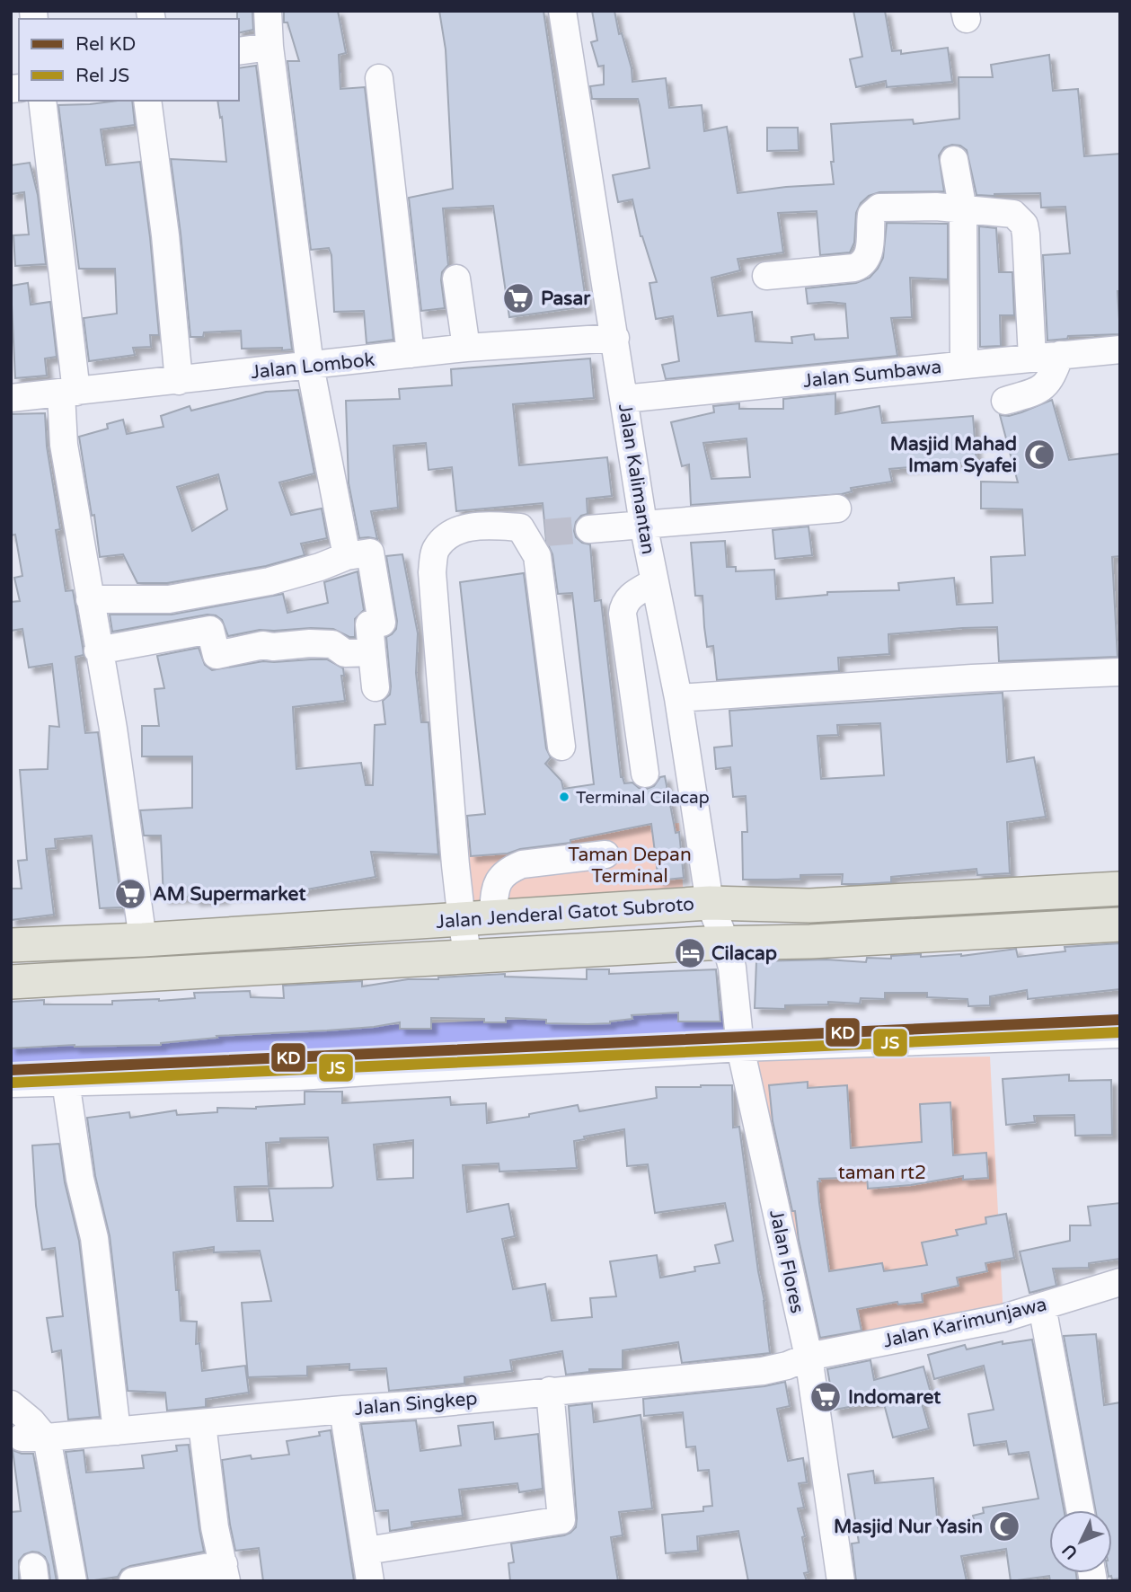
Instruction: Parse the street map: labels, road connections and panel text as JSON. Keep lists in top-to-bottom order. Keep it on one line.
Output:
{"streets":{"main road":["Jalan Jenderal Gatot Subroto"],"street":["Jalan Lombok","Jalan Sumbawa","Jalan Kalimantan","Jalan Flores","Jalan Karimunjawa","Jalan Singkep"]},"crossings":[["Jalan Lombok","Jalan Kalimantan"],["Jalan Sumbawa","Jalan Kalimantan"],["Jalan Kalimantan","Jalan Jenderal Gatot Subroto"],["Jalan Kalimantan","Jalan Flores"],["Jalan Jenderal Gatot Subroto","Jalan Flores"],["Jalan Flores","Jalan Karimunjawa"],["Jalan Flores","Jalan Singkep"],["Jalan Karimunjawa","Jalan Singkep"]],"parks":["Taman Depan Terminal","taman rt2"],"places":{"supermarket":["Pasar","AM Supermarket","Indomaret"],"mosque":["Masjid Mahad Imam Syafei","Masjid Nur Yasin"],"other":["Terminal Cilacap"],"hotel":["Cilacap"]},"lines":["rail line KD","rail line JS"],"legend":["Rel KD","Rel JS"],"north":"bottom left"}
